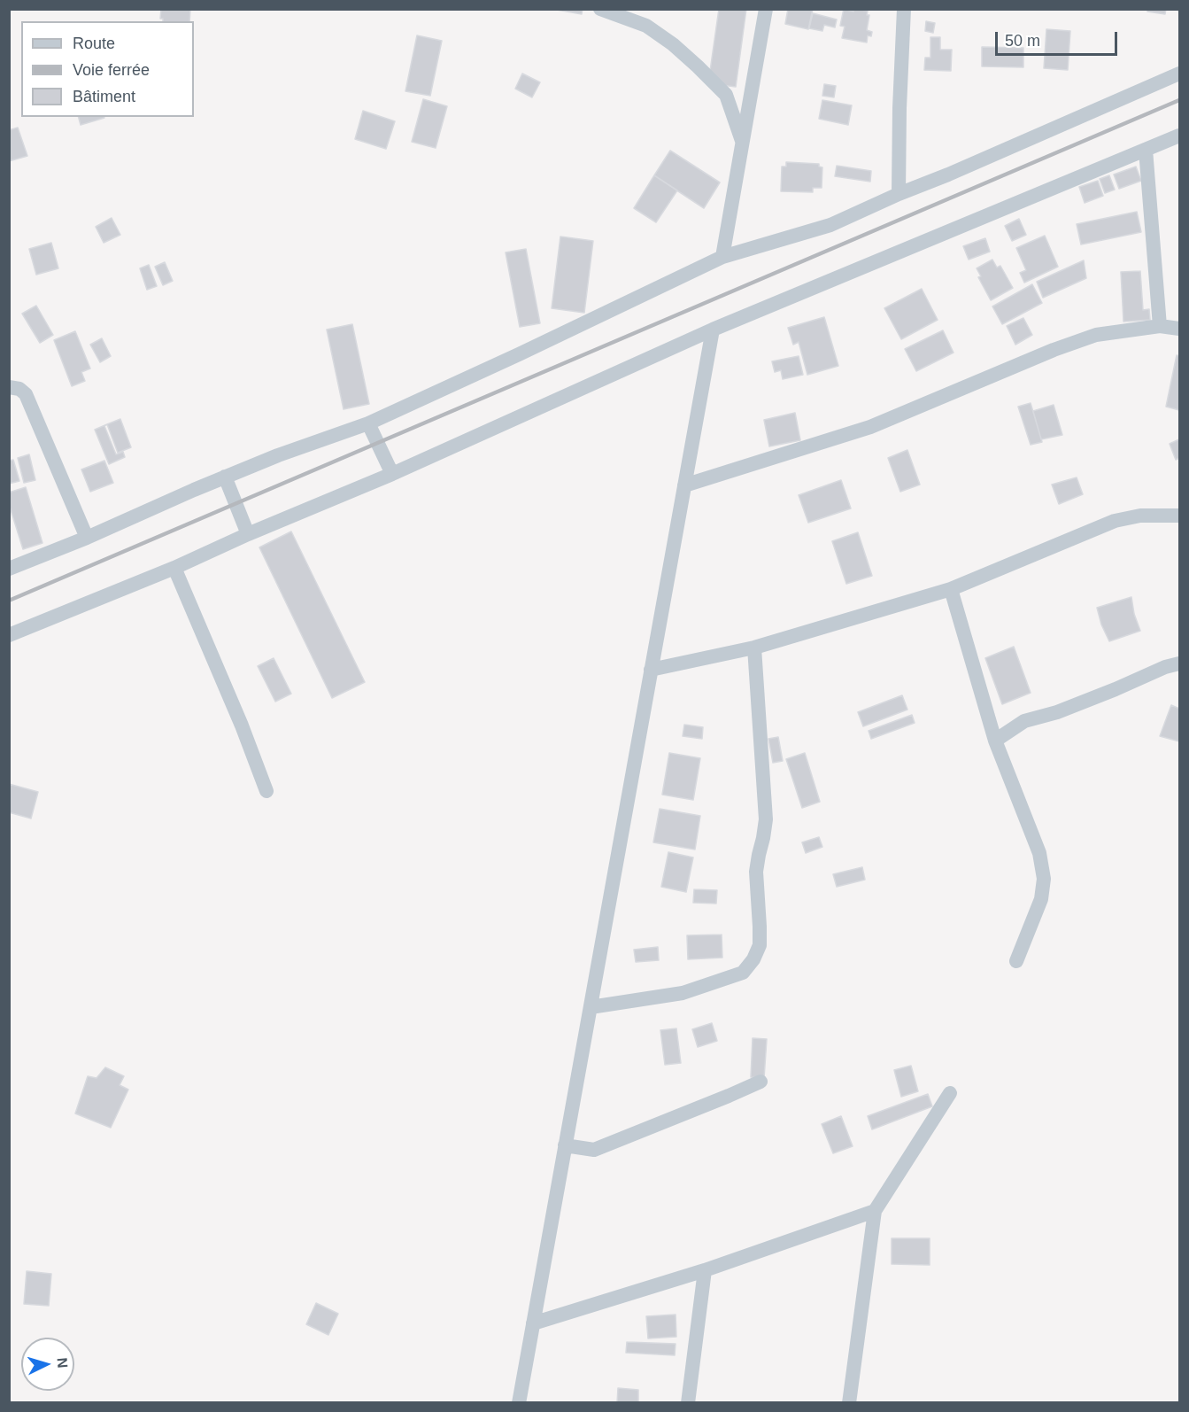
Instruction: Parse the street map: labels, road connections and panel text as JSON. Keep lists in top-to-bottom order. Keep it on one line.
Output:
{"legend":["Route","Voie ferrée","Bâtiment"],"scale_bar":"50 m","north":"right"}
